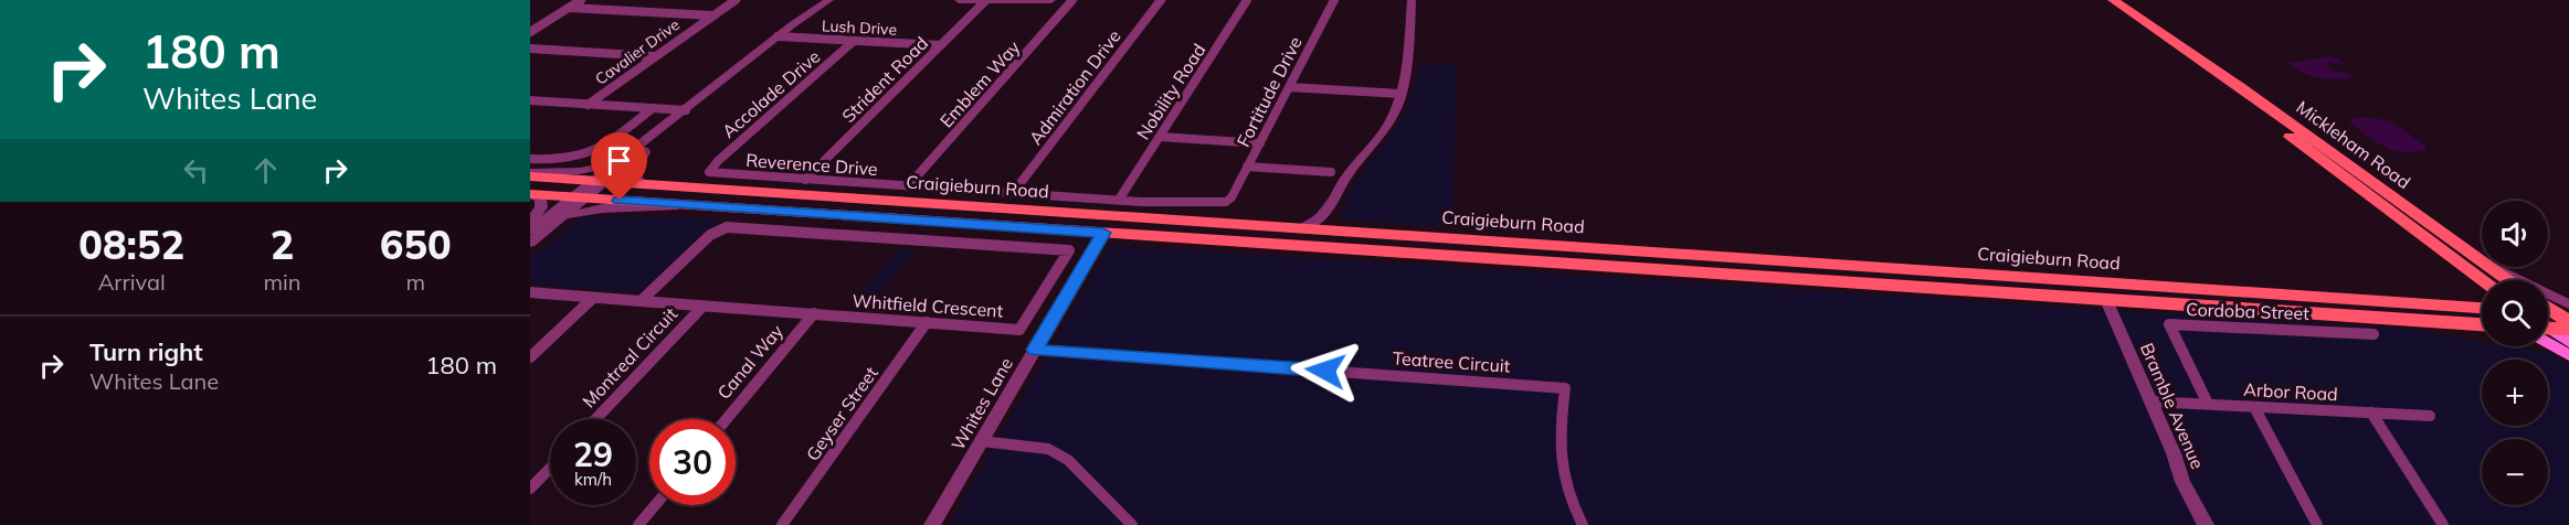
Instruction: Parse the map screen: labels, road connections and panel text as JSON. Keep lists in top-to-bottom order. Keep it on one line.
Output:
{"streets":{"main road":["Mickleham Road","Craigieburn Road"],"street":["Lush Drive","Cavalier Drive","Strident Road","Emblem Way","Admiration Drive","Nobility Road","Fortitude Drive","Accolade Drive","Reverence Drive","Whitfield Crescent","Cordoba Street","Montreal Circuit","Canal Way","Teatree Circuit","Arbor Road","Whites Lane","Bramble Avenue","Geyser Street"]},"crossings":[["Lush Drive","Strident Road"],["Lush Drive","Accolade Drive"],["Strident Road","Reverence Drive"],["Emblem Way","Reverence Drive"],["Admiration Drive","Reverence Drive"],["Nobility Road","Reverence Drive"],["Fortitude Drive","Reverence Drive"],["Accolade Drive","Reverence Drive"],["Craigieburn Road","Whites Lane"],["Craigieburn Road","Bramble Avenue"],["Whitfield Crescent","Montreal Circuit"],["Whitfield Crescent","Canal Way"],["Whitfield Crescent","Geyser Street"],["Cordoba Street","Arbor Road"],["Teatree Circuit","Whites Lane"],["Arbor Road","Bramble Avenue"]],"page":{"turn":["180 m","Whites Lane"],"map_buttons":["+","−"],"eta":["08:52","Arrival","2","min","650","m"],"list":[{"name":"Turn right","note":"Whites Lane","value":"180 m"}],"speed":"29 km/h","limit":"30"}}
